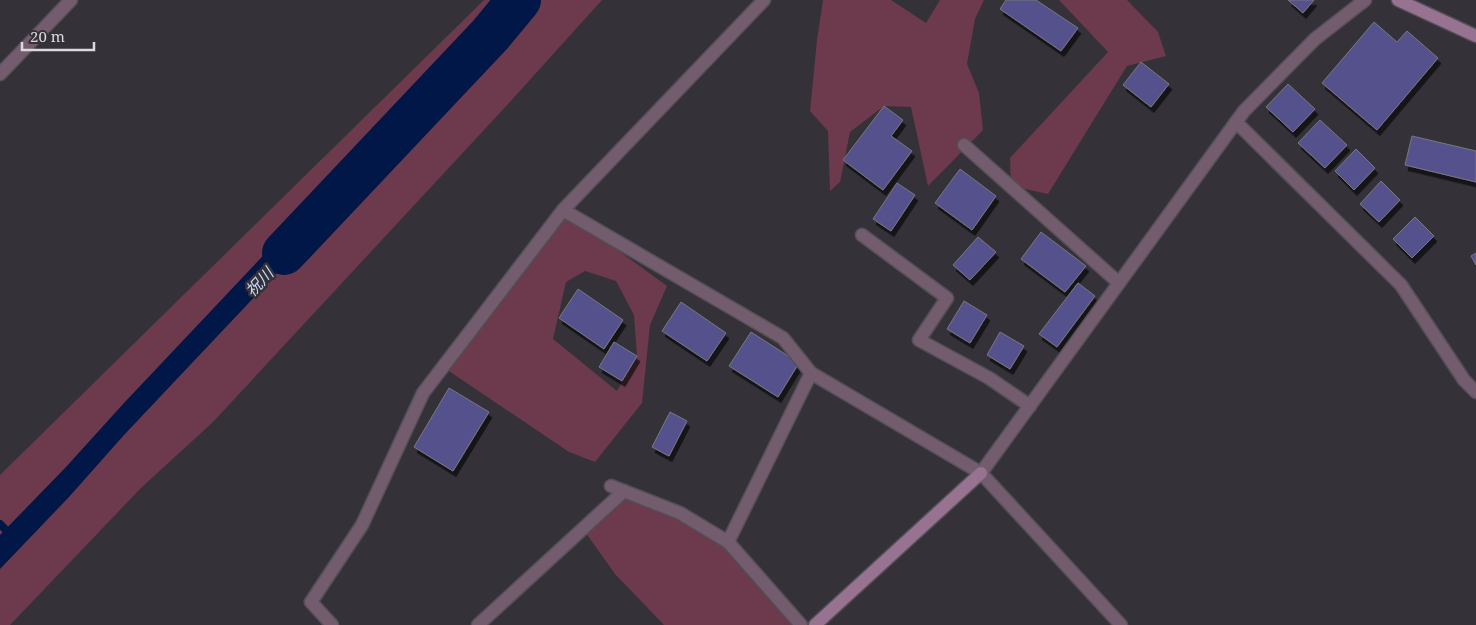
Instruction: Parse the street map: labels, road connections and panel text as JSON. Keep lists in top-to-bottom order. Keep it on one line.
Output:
{"water":["祝川"],"scale_bar":"20 m"}
